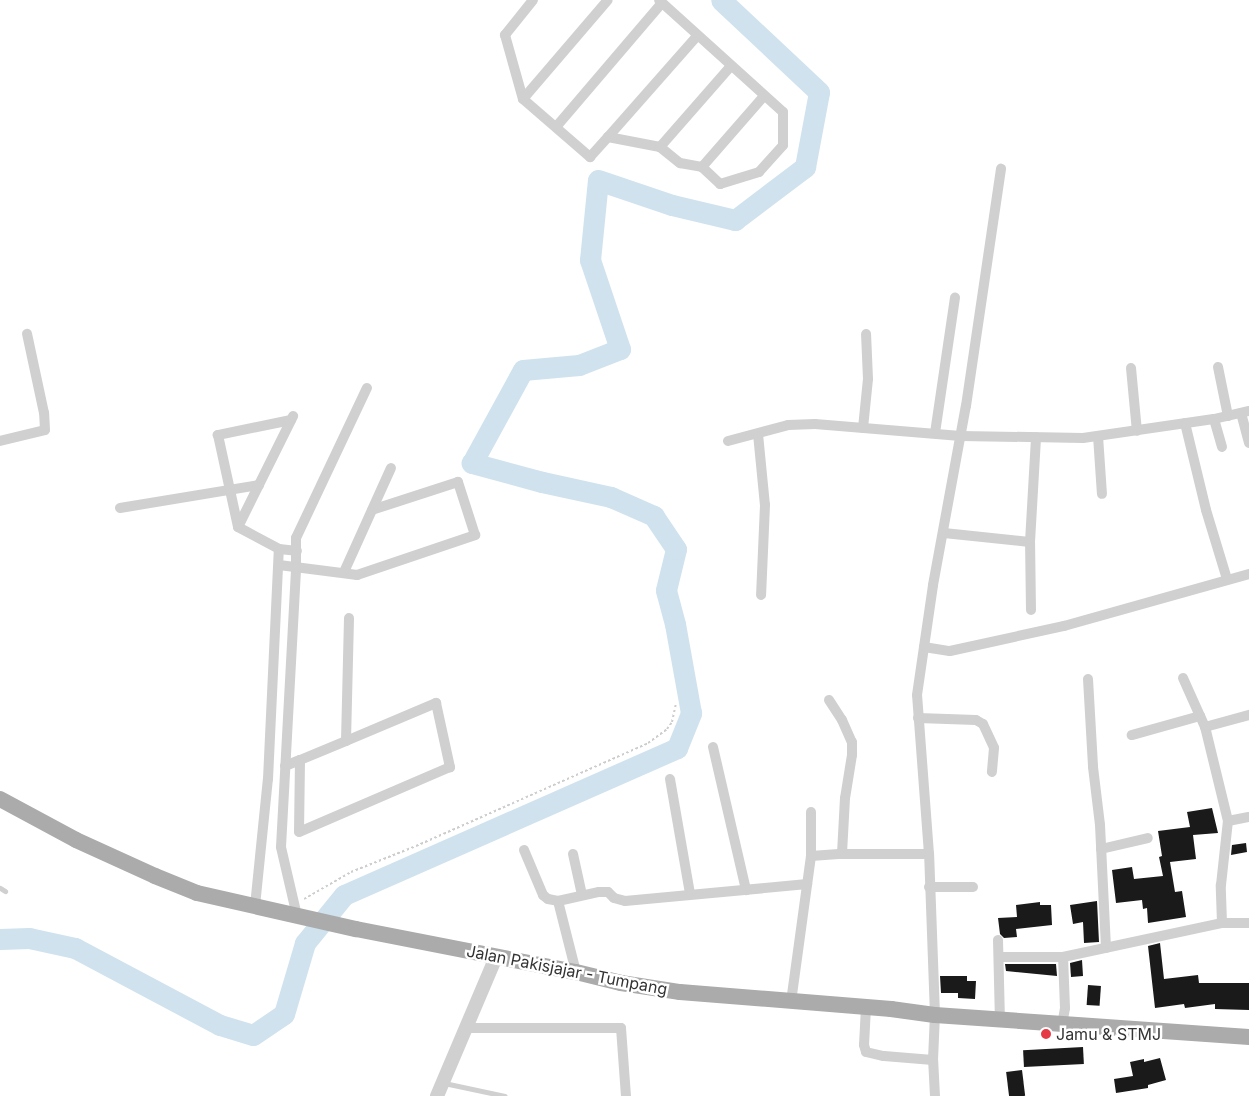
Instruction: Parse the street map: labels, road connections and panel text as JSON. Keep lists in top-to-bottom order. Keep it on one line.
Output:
{"streets":{"main road":["Jalan Pakisjajar - Tumpang"]},"places":["Jamu & STMJ"]}
